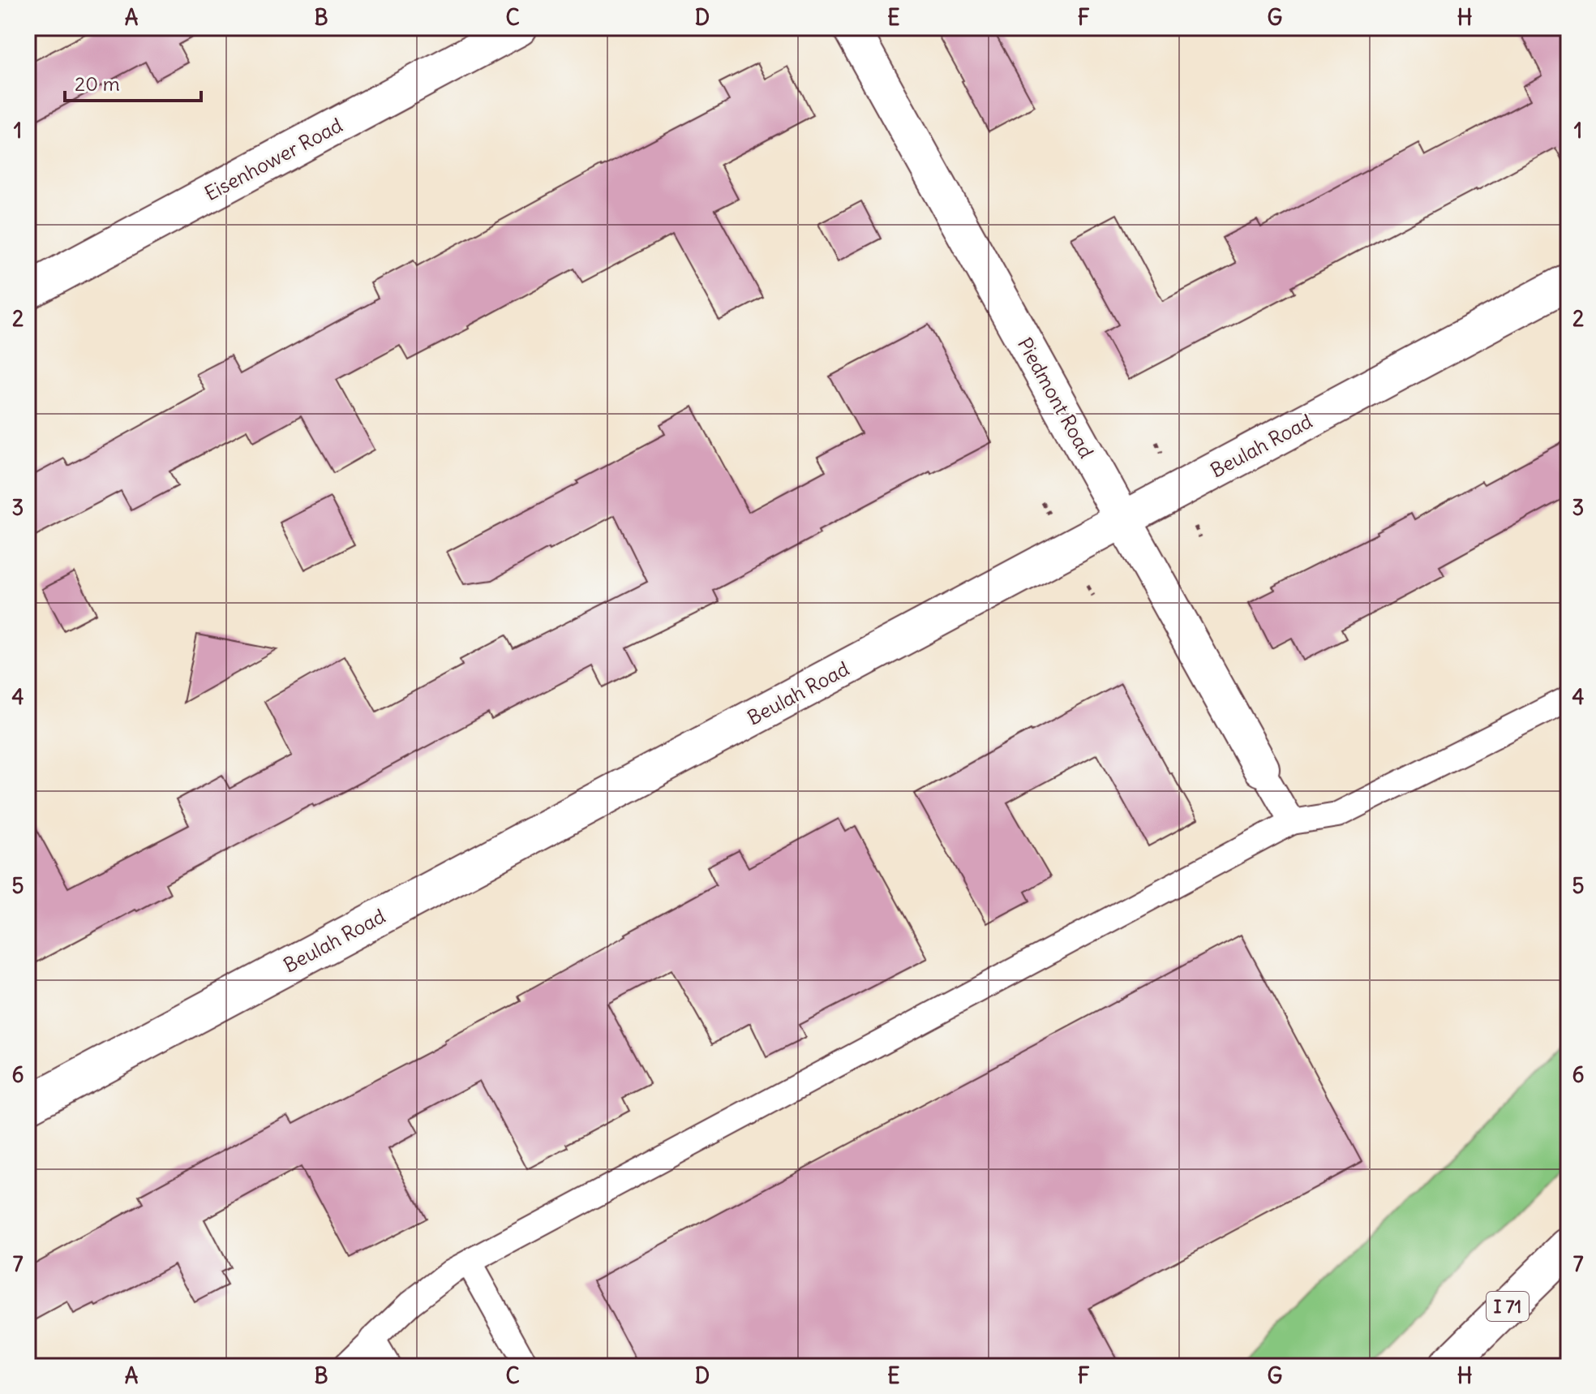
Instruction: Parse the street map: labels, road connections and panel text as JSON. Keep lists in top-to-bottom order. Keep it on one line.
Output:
{"streets":{"main road":["Eisenhower Road","Piedmont Road","Beulah Road","I 71"]},"crossings":[["Piedmont Road","Beulah Road"]],"scale_bar":"20 m","grid":{"columns":["A","B","C","D","E","F","G","H"],"rows":["1","2","3","4","5","6","7"]}}
